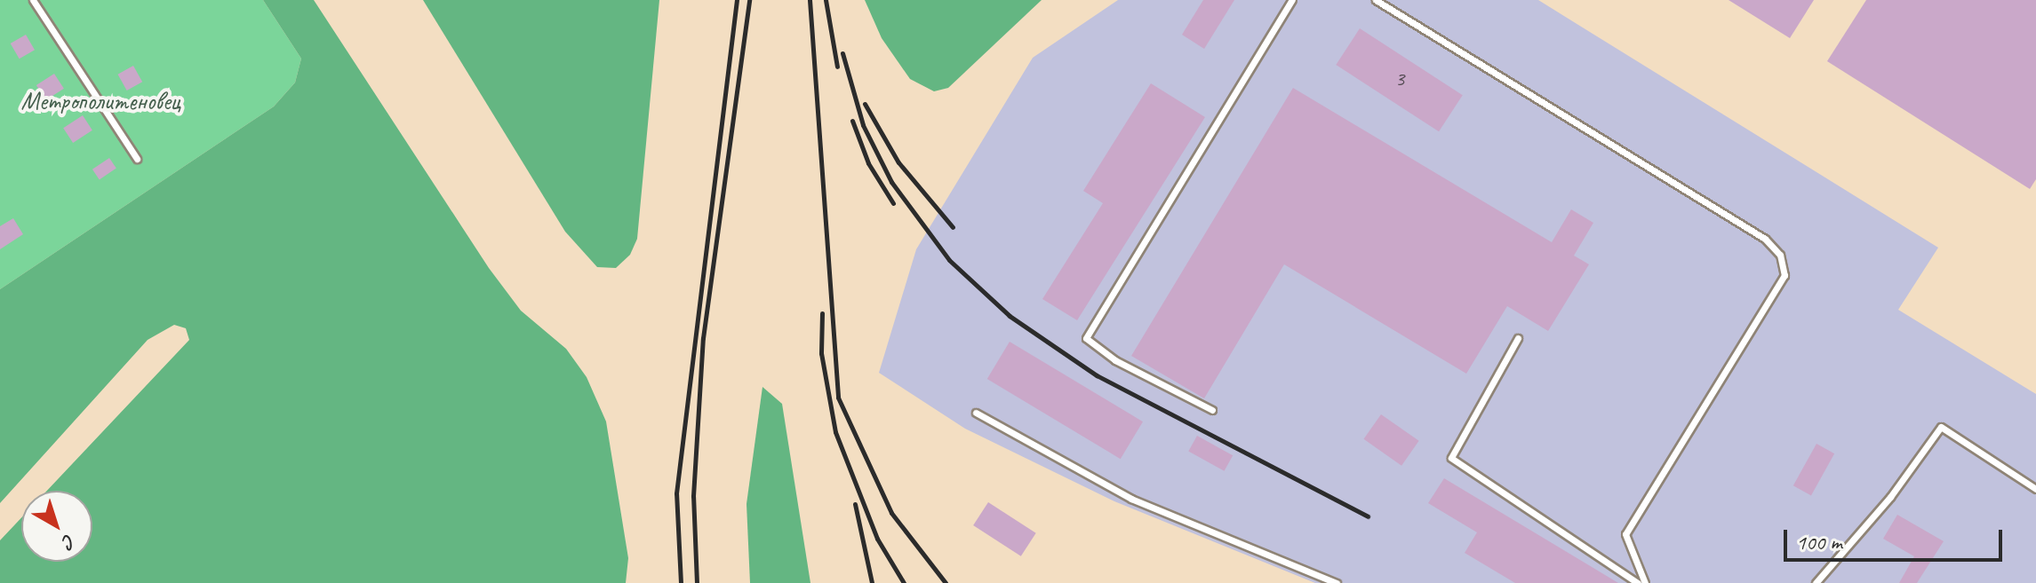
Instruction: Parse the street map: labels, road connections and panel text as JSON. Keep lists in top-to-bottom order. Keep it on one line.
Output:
{"parks":["Метрополитеновец"],"house_numbers":["3"],"scale_bar":"100 m","north":"bottom right"}
